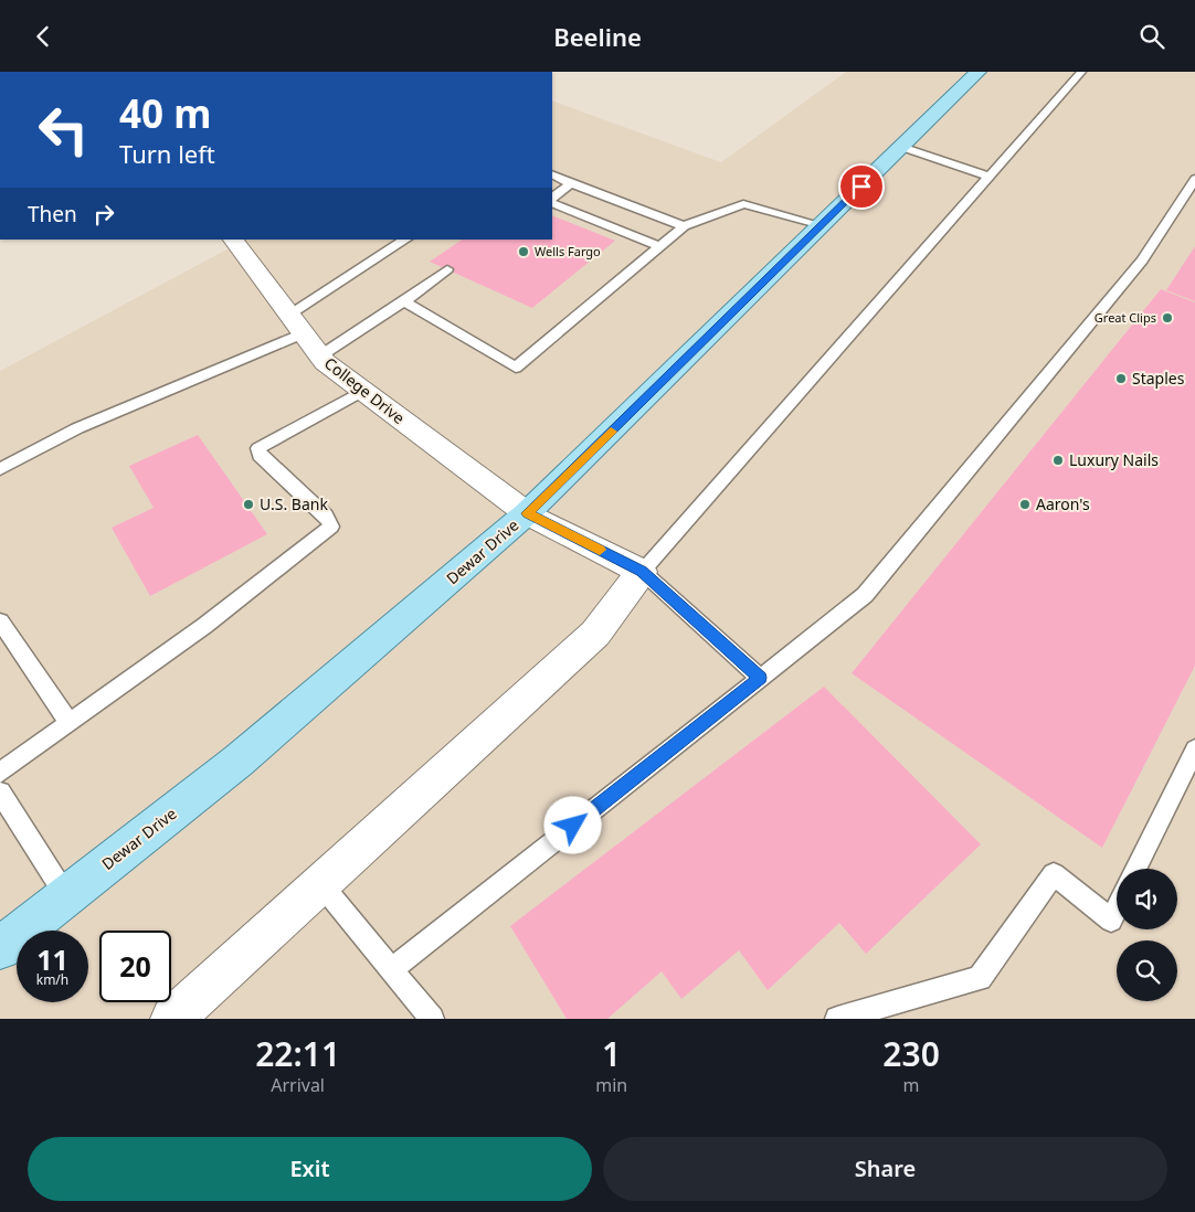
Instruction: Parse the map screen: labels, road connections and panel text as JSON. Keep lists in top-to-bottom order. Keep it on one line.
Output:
{"streets":{"main road":["Dewar Drive"],"street":["College Drive"]},"crossings":[["College Drive","Dewar Drive"]],"places":["Wells Fargo","Great Clips","Staples","Luxury Nails","U.S. Bank","Aaron's"],"page":{"header":"Beeline","turn":["40 m","Turn left"],"then":"Then","speed":"11 km/h","limit":"20","eta":["22:11","Arrival","1","min","230","m"],"buttons":["Exit","Share"]}}
